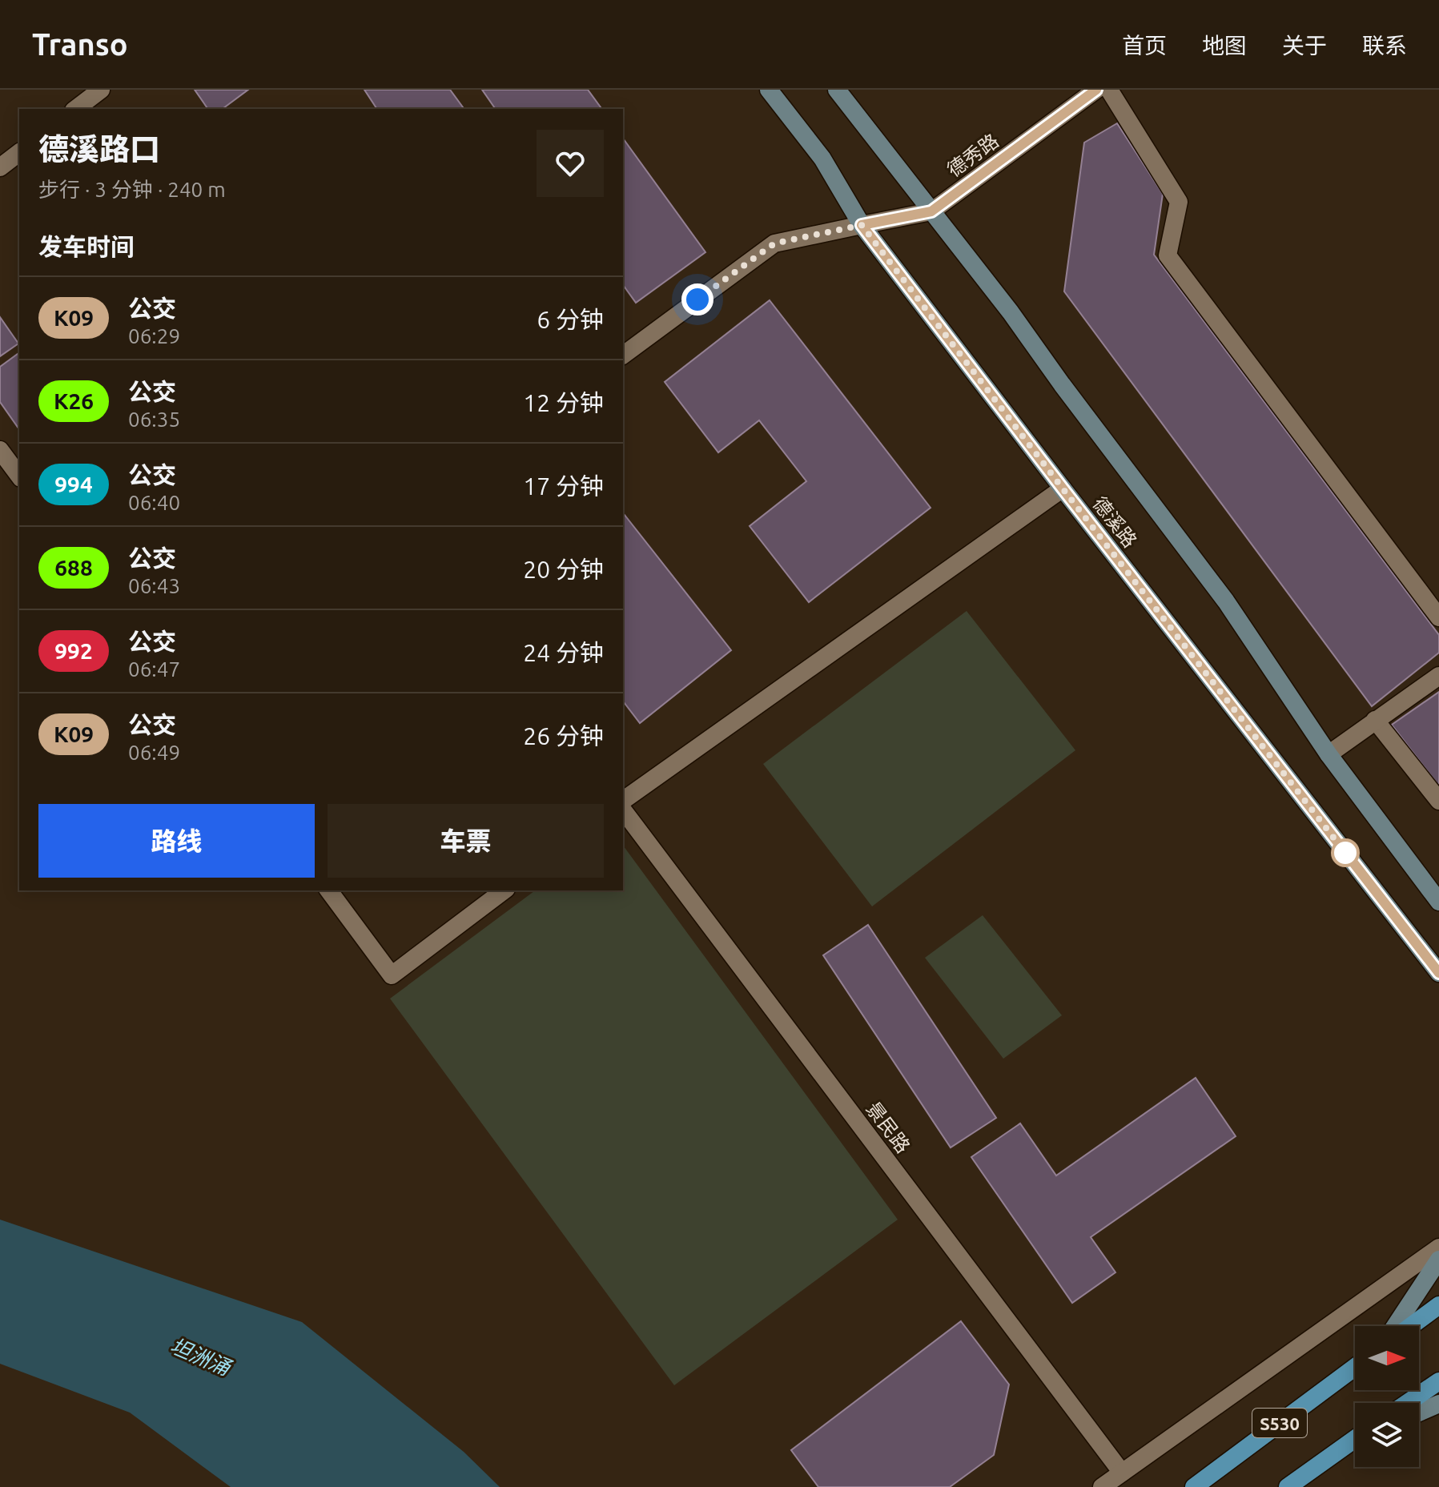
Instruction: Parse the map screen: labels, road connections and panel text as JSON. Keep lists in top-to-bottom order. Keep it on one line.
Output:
{"streets":{"main road":["德溪路","S530"],"street":["德秀路","景民路"]},"crossings":[["德秀路","德溪路"]],"water":["坦洲涌"],"lines":["bus line K09"],"north":"right","page":{"header":"Transo","nav":["首页","地图","关于","联系"],"heading":[["德溪路口","步行 · 3 分钟 · 240 m"],"发车时间"],"list":[{"mark":"K09","name":"公交","note":"06:29","value":"6 分钟"},{"mark":"K26","name":"公交","note":"06:35","value":"12 分钟"},{"mark":"994","name":"公交","note":"06:40","value":"17 分钟"},{"mark":"688","name":"公交","note":"06:43","value":"20 分钟"},{"mark":"992","name":"公交","note":"06:47","value":"24 分钟"},{"mark":"K09","name":"公交","note":"06:49","value":"26 分钟"}],"buttons":["路线","车票"]}}
